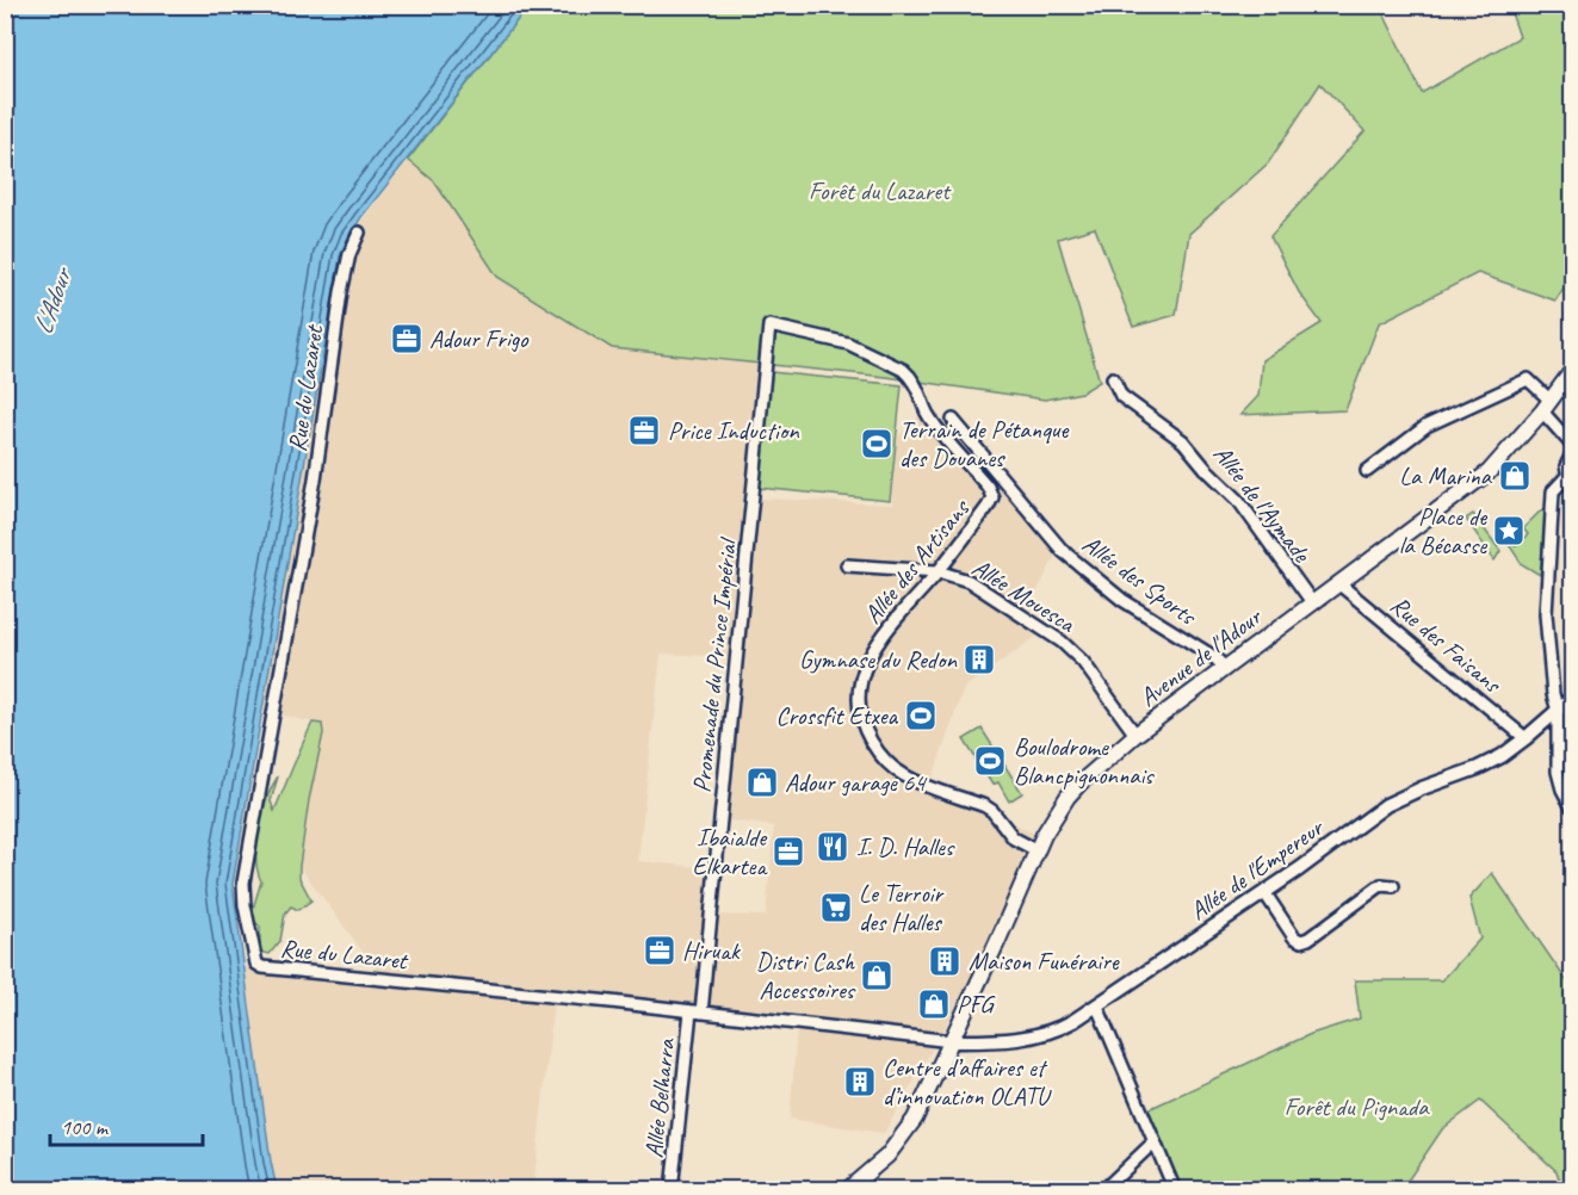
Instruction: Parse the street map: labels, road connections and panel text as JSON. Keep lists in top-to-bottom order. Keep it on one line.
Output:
{"streets":{"main road":["Avenue de l'Adour"],"street":["Rue du Lazaret","Allée de l'Aymade","Allée des Artisans","Allée des Sports","Allée Mouesca","Rue des Faisans","Promenade du Prince Impérial","Allée de l'Empereur","Allée Belharra"]},"crossings":[["Rue du Lazaret","Avenue de l'Adour"],["Rue du Lazaret","Promenade du Prince Impérial"],["Rue du Lazaret","Allée de l'Empereur"],["Rue du Lazaret","Allée Belharra"],["Allée de l'Aymade","Avenue de l'Adour"],["Allée des Artisans","Allée Mouesca"],["Allée des Artisans","Avenue de l'Adour"],["Allée des Artisans","Promenade du Prince Impérial"],["Allée des Sports","Avenue de l'Adour"],["Allée Mouesca","Avenue de l'Adour"],["Rue des Faisans","Avenue de l'Adour"],["Rue des Faisans","Allée de l'Empereur"],["Avenue de l'Adour","Allée de l'Empereur"],["Promenade du Prince Impérial","Allée Belharra"]],"water":["L'Adour"],"parks":["Forêt du Lazaret","Forêt du Pignada"],"places":{"office":["Adour Frigo","Price Induction","Ibaialde Elkartea","Hiruak"],"sports":["Terrain de Pétanque des Douanes","Crossfit Etxea","Boulodrome Blancpignonnais"],"shop":["La Marina","Adour garage 64","Distri Cash Accessoires","PFG"],"place":["Place de la Bécasse"],"building":["Gymnase du Redon","Maison Funéraire","Centre d’affaires et d’innovation OLATU"],"restaurant":["I. D. Halles"],"supermarket":["Le Terroir des Halles"]},"scale_bar":"100 m"}
